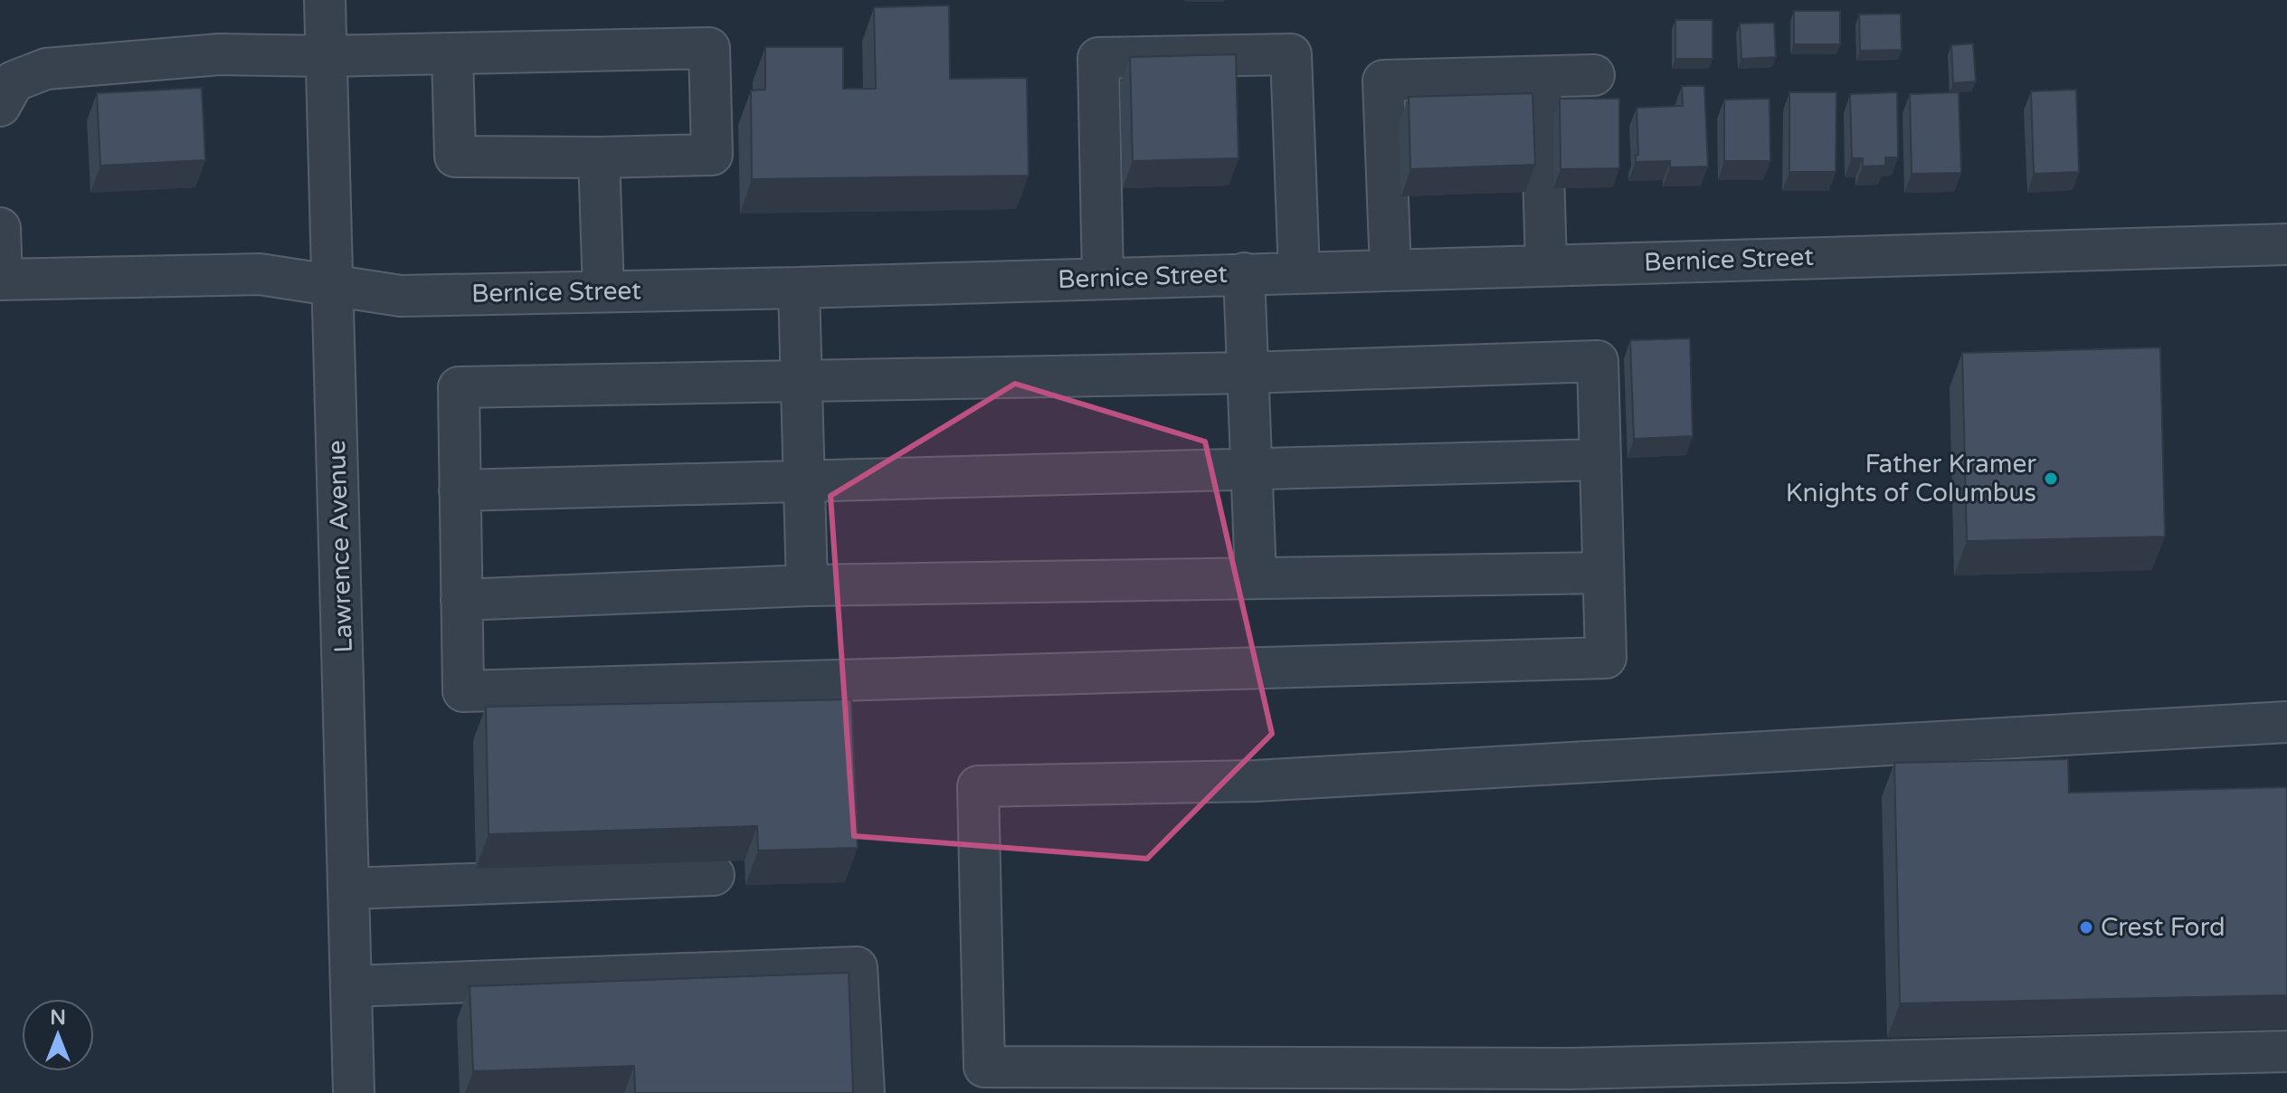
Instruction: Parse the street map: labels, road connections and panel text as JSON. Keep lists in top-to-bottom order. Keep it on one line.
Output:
{"streets":{"street":["Bernice Street","Lawrence Avenue"]},"crossings":[["Bernice Street","Lawrence Avenue"]],"places":["Father Kramer Knights of Columbus","Crest Ford"],"north":"top"}
